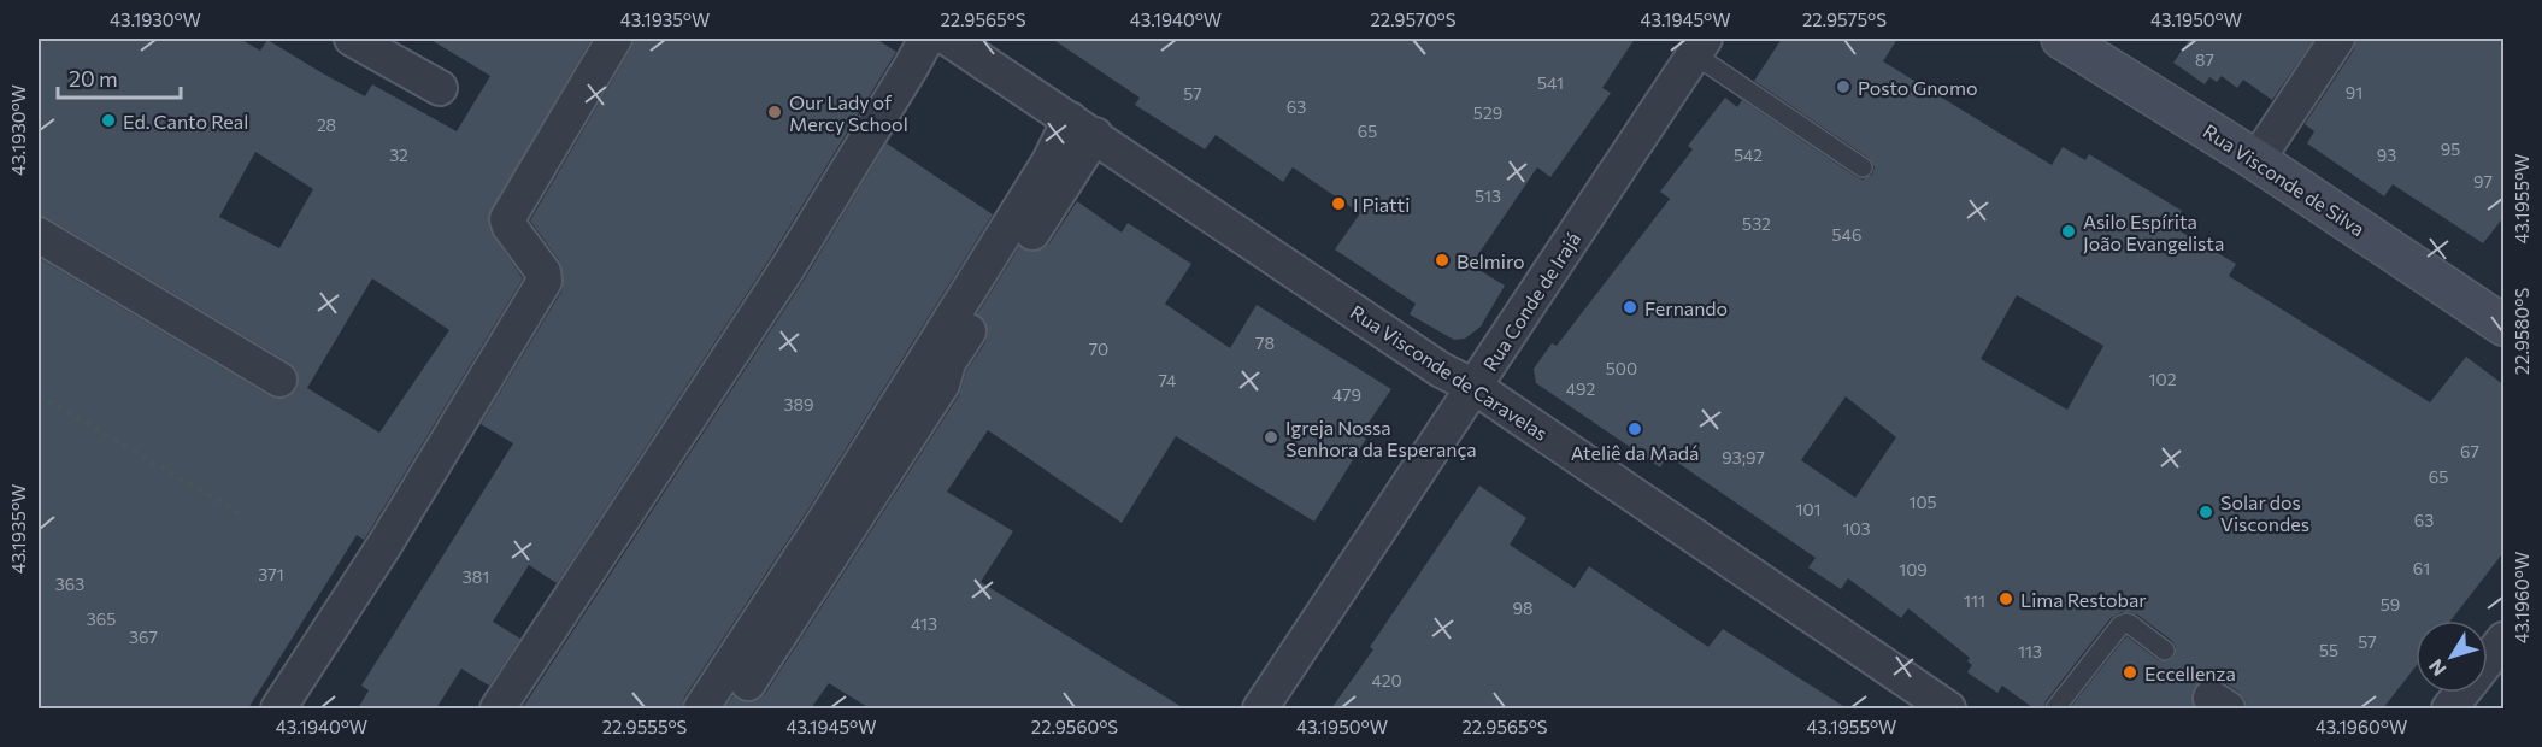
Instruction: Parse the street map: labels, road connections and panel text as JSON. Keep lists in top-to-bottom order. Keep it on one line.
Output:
{"streets":{"main road":["Rua Visconde de Silva"],"street":["Rua Conde de Irajá","Rua Visconde de Caravelas"]},"crossings":[["Rua Conde de Irajá","Rua Visconde de Caravelas"]],"places":["Posto Gnomo","Our Lady of Mercy School","Ed. Canto Real","I Piatti","Asilo Espírita João Evangelista","Belmiro","Fernando","Ateliê da Madá","Igreja Nossa Senhora da Esperança","Solar dos Viscondes","Lima Restobar","Eccellenza"],"house_numbers":["87","541","91","57","63","529","28","65","95","32","542","93","97","513","532","546","78","70","500","102","74","492","479","389","67","93;97","65","105","101","63","103","61","109","371","381","363","111","59","98","365","413","367","57","55","113","420"],"scale_bar":"20 m","north":"bottom left","coordinates":["43.1930°W","43.1935°W","22.9565°S","43.1940°W","22.9570°S","43.1945°W","22.9575°S","43.1950°W","43.1955°W","22.9580°S","43.1960°W","22.9555°S","22.9560°S"]}
